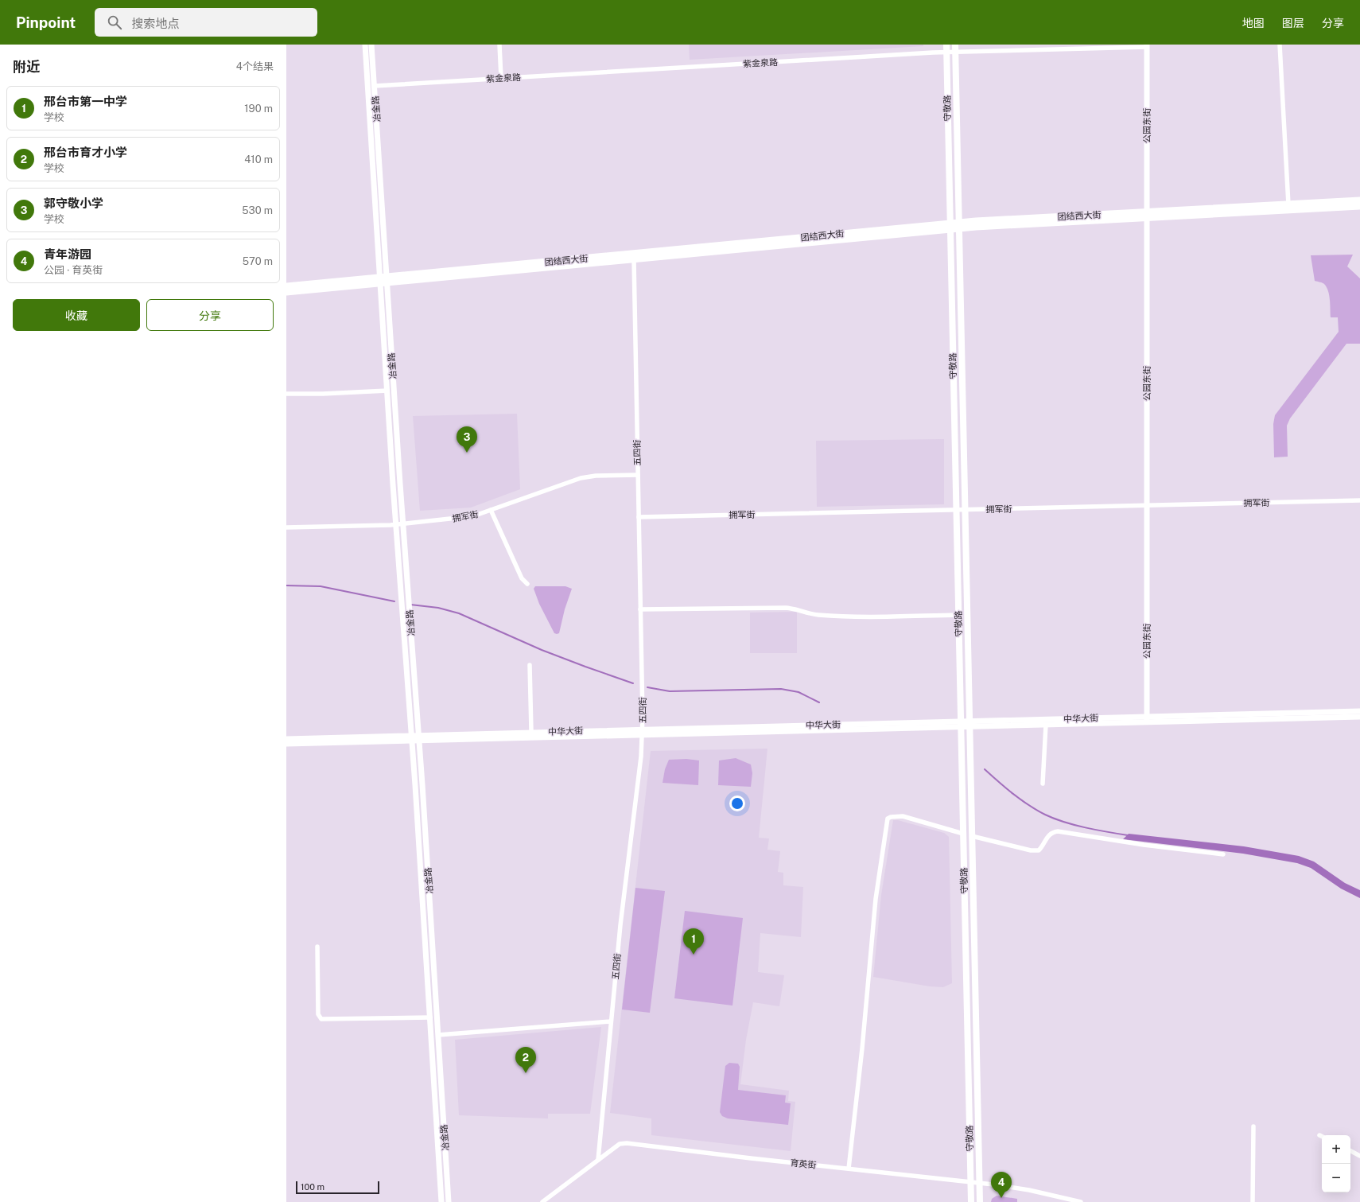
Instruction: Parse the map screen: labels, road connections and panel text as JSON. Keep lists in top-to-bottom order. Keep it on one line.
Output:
{"streets":{"main road":["守敬路","团结西大街"],"street":["紫金泉路","冶金路","公园东街","五四街","拥军街","中华大街","育英街"]},"crossings":[["紫金泉路","守敬路"],["紫金泉路","冶金路"],["紫金泉路","公园东街"],["守敬路","团结西大街"],["守敬路","拥军街"],["守敬路","中华大街"],["守敬路","育英街"],["冶金路","团结西大街"],["冶金路","拥军街"],["冶金路","中华大街"],["公园东街","团结西大街"],["公园东街","拥军街"],["公园东街","中华大街"],["团结西大街","五四街"],["五四街","拥军街"],["五四街","中华大街"],["五四街","育英街"]],"scale_bar":"100 m","page":{"header":"Pinpoint","search":"搜索地点","nav":["地图","图层","分享"],"heading":["附近","4个结果"],"list":[{"mark":"1","name":"邢台市第一中学","note":"学校","value":"190 m"},{"mark":"2","name":"邢台市育才小学","note":"学校","value":"410 m"},{"mark":"3","name":"郭守敬小学","note":"学校","value":"530 m"},{"mark":"4","name":"青年游园","note":"公园 · 育英街","value":"570 m"}],"buttons":["收藏","分享"],"pins":["3","1","2","4"],"map_buttons":["+","−"],"scale":"100 m"}}
